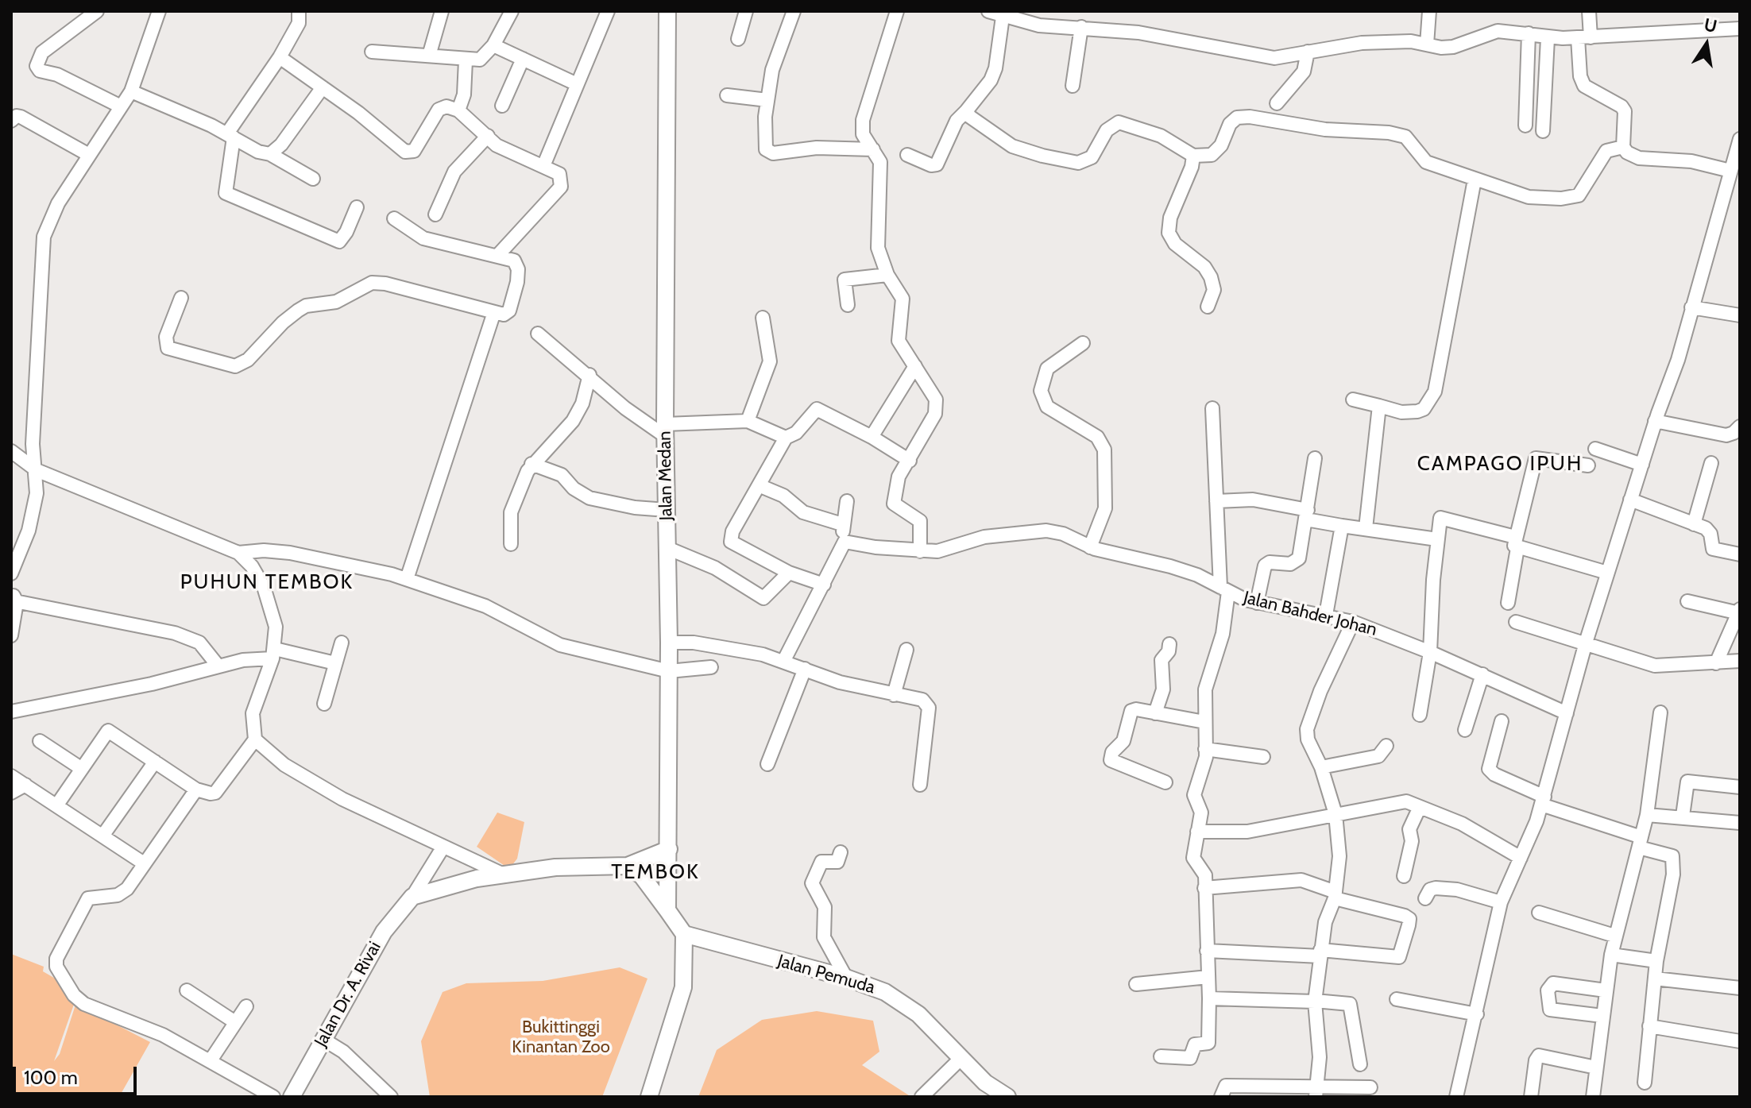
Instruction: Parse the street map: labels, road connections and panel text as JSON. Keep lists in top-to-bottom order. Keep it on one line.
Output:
{"streets":{"main road":["Jalan Medan","Jalan Pemuda","Jalan Dr. A. Rivai"],"street":["Jalan Bahder Johan"]},"districts":["CAMPAGO IPUH","PUHUN TEMBOK","TEMBOK"],"parks":["Bukittinggi Kinantan Zoo"],"scale_bar":"100 m","north":"top"}
